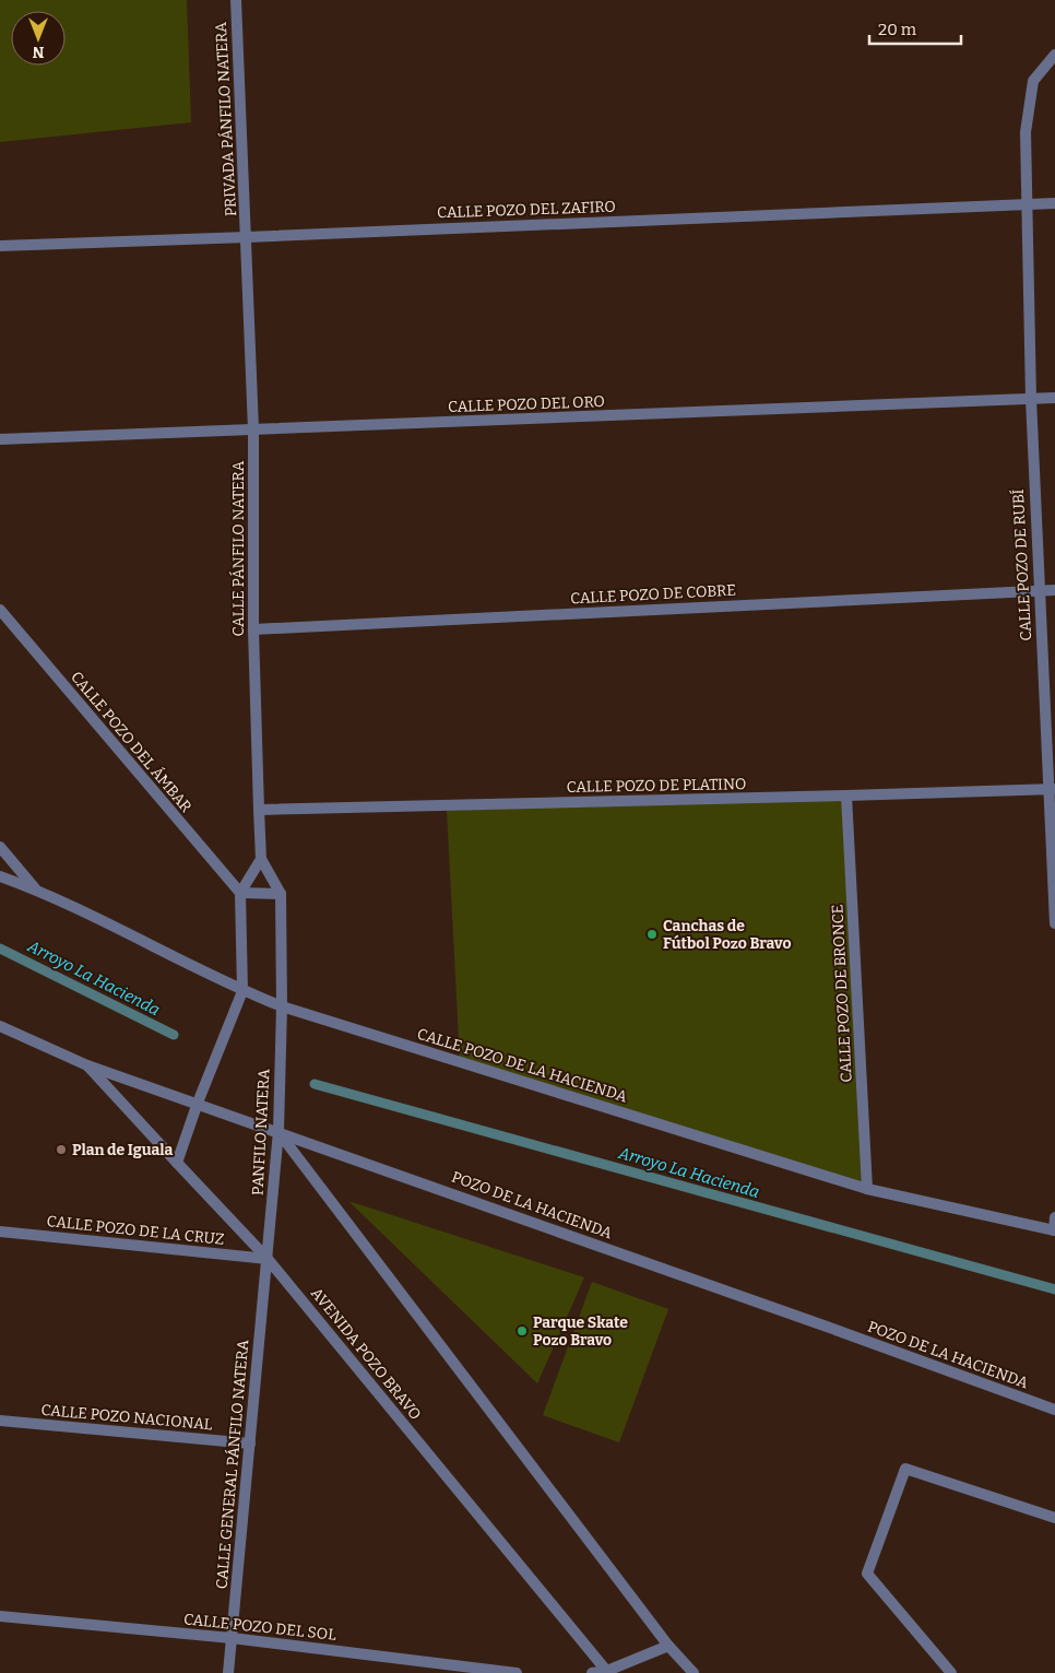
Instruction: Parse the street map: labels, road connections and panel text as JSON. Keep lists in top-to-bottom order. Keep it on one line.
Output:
{"streets":{"street":["PRIVADA PÁNFILO NATERA","CALLE POZO DEL ZAFIRO","CALLE POZO DEL ORO","CALLE PÁNFILO NATERA","CALLE POZO DE RUBÍ","CALLE POZO DE COBRE","CALLE POZO DEL ÁMBAR","CALLE POZO DE PLATINO","CALLE POZO DE BRONCE","CALLE POZO DE LA HACIENDA","PANFILO NATERA","POZO DE LA HACIENDA","CALLE POZO DE LA CRUZ","AVENIDA POZO BRAVO","CALLE POZO NACIONAL","CALLE GENERAL PÁNFILO NATERA","CALLE POZO DEL SOL"]},"crossings":[["PRIVADA PÁNFILO NATERA","CALLE POZO DEL ZAFIRO"],["PRIVADA PÁNFILO NATERA","CALLE PÁNFILO NATERA"],["CALLE POZO DEL ZAFIRO","CALLE PÁNFILO NATERA"],["CALLE POZO DEL ZAFIRO","CALLE POZO DE RUBÍ"],["CALLE POZO DEL ORO","CALLE PÁNFILO NATERA"],["CALLE POZO DEL ORO","CALLE POZO DE RUBÍ"],["CALLE PÁNFILO NATERA","CALLE POZO DE COBRE"],["CALLE PÁNFILO NATERA","CALLE POZO DE PLATINO"],["CALLE POZO DE RUBÍ","CALLE POZO DE COBRE"],["CALLE POZO DE RUBÍ","CALLE POZO DE PLATINO"],["CALLE POZO DE PLATINO","CALLE POZO DE BRONCE"],["CALLE POZO DE BRONCE","CALLE POZO DE LA HACIENDA"],["CALLE POZO DE LA HACIENDA","PANFILO NATERA"],["PANFILO NATERA","POZO DE LA HACIENDA"],["PANFILO NATERA","CALLE POZO DE LA CRUZ"],["PANFILO NATERA","AVENIDA POZO BRAVO"],["PANFILO NATERA","CALLE GENERAL PÁNFILO NATERA"],["POZO DE LA HACIENDA","AVENIDA POZO BRAVO"],["CALLE POZO DE LA CRUZ","AVENIDA POZO BRAVO"],["CALLE POZO DE LA CRUZ","CALLE GENERAL PÁNFILO NATERA"],["AVENIDA POZO BRAVO","CALLE GENERAL PÁNFILO NATERA"],["CALLE POZO NACIONAL","CALLE GENERAL PÁNFILO NATERA"],["CALLE GENERAL PÁNFILO NATERA","CALLE POZO DEL SOL"]],"water":["Arroyo La Hacienda"],"places":["Canchas de Fútbol Pozo Bravo","Plan de Iguala","Parque Skate Pozo Bravo"],"scale_bar":"20 m","north":"bottom"}
